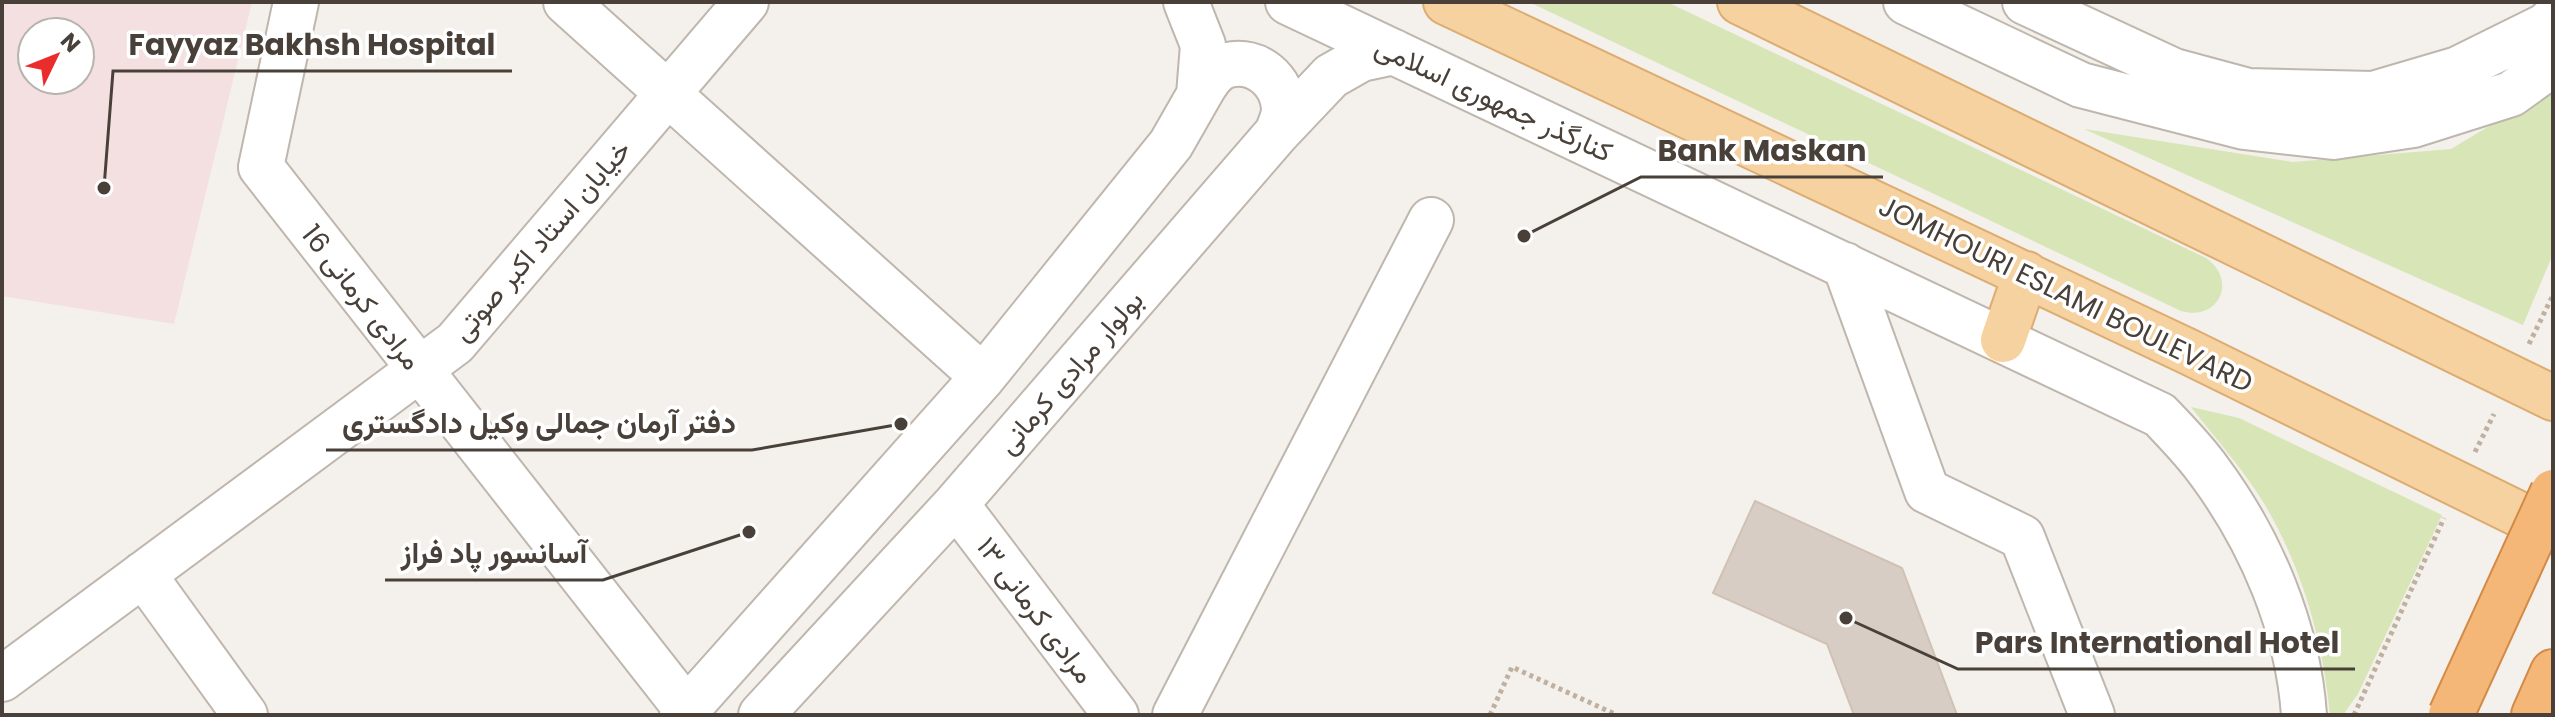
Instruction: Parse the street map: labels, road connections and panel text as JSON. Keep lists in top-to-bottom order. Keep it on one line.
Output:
{"streets":{"main road":["JOMHOURI ESLAMI BOULEVARD"],"street":["کنارگذر جمهوری اسلامی","خیابان استاد اکبر صوتی","مرادی کرمانی 16","بولوار مرادی کرمانی","مرادی کرمانی ۱۳"]},"crossings":[["کنارگذر جمهوری اسلامی","بولوار مرادی کرمانی"],["خیابان استاد اکبر صوتی","مرادی کرمانی 16"],["بولوار مرادی کرمانی","مرادی کرمانی ۱۳"]],"places":["Fayyaz Bakhsh Hospital","Bank Maskan","دفتر آرمان جمالی وکیل دادگستری","آسانسور پاد فراز","Pars International Hotel"],"north":"top right"}
